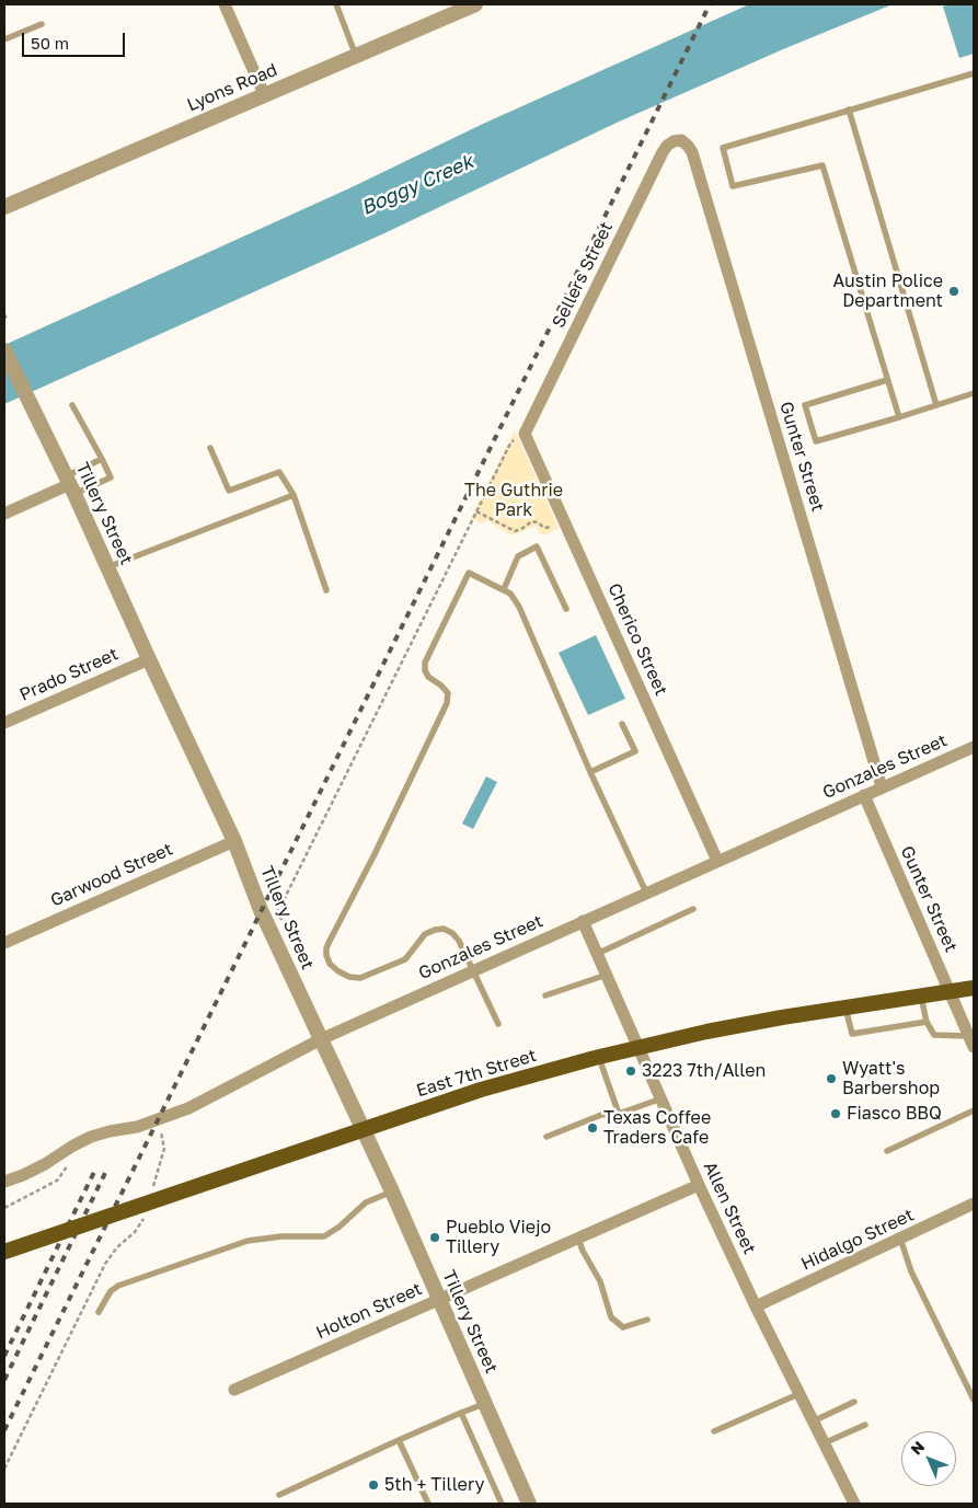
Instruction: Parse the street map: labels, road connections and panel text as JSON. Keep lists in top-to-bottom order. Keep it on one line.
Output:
{"streets":{"main road":["East 7th Street"],"street":["Lyons Road","Sellers Street","Gunter Street","Tillery Street","Cherico Street","Prado Street","Gonzales Street","Garwood Street","Allen Street","Hidalgo Street","Holton Street"]},"crossings":[["Sellers Street","Gunter Street"],["Sellers Street","Cherico Street"],["Gunter Street","Gonzales Street"],["Gunter Street","East 7th Street"],["Tillery Street","Prado Street"],["Tillery Street","Gonzales Street"],["Tillery Street","Garwood Street"],["Tillery Street","Holton Street"],["Cherico Street","Gonzales Street"],["Gonzales Street","Allen Street"],["East 7th Street","Allen Street"],["Allen Street","Hidalgo Street"],["Allen Street","Holton Street"]],"water":["Boggy Creek"],"parks":["The Guthrie Park"],"places":["Austin Police Department","3223 7th/Allen","Wyatt's Barbershop","Fiasco BBQ","Texas Coffee Traders Cafe","Pueblo Viejo Tillery","5th + Tillery"],"scale_bar":"50 m","north":"top left"}
